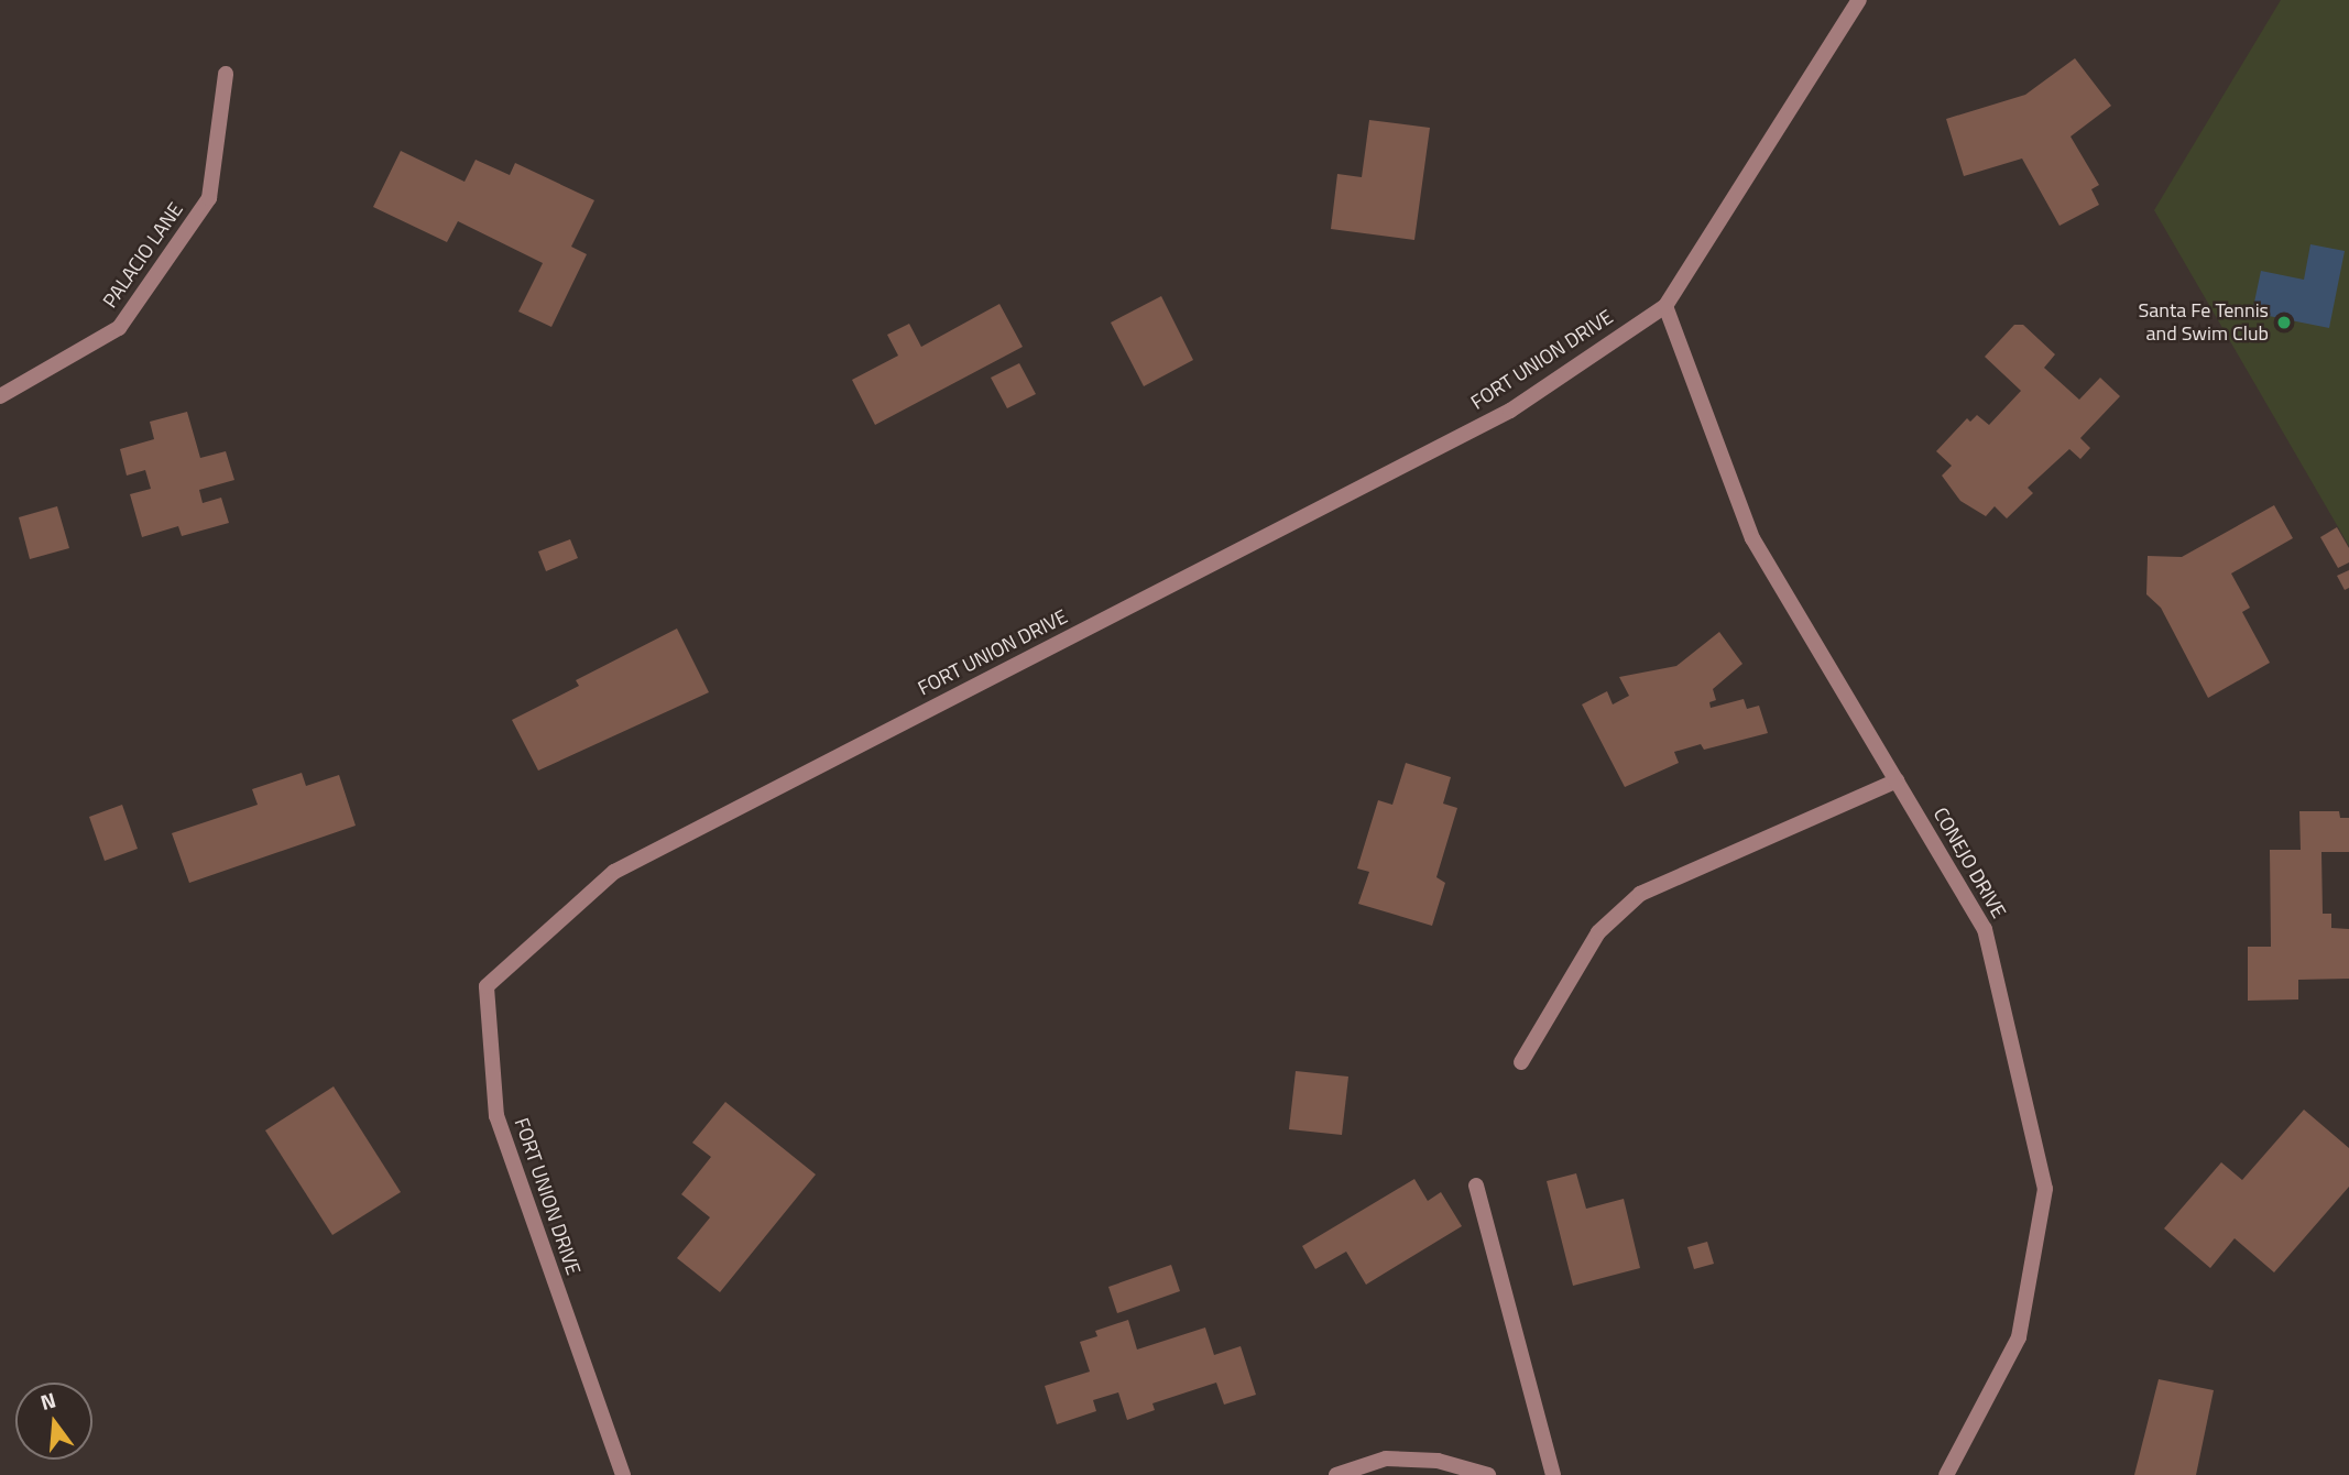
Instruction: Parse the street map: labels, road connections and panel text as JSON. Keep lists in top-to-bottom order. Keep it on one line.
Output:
{"streets":{"street":["PALACIO LANE","FORT UNION DRIVE","CONEJO DRIVE"]},"crossings":[["FORT UNION DRIVE","CONEJO DRIVE"]],"places":["Santa Fe Tennis and Swim Club"],"north":"top"}
